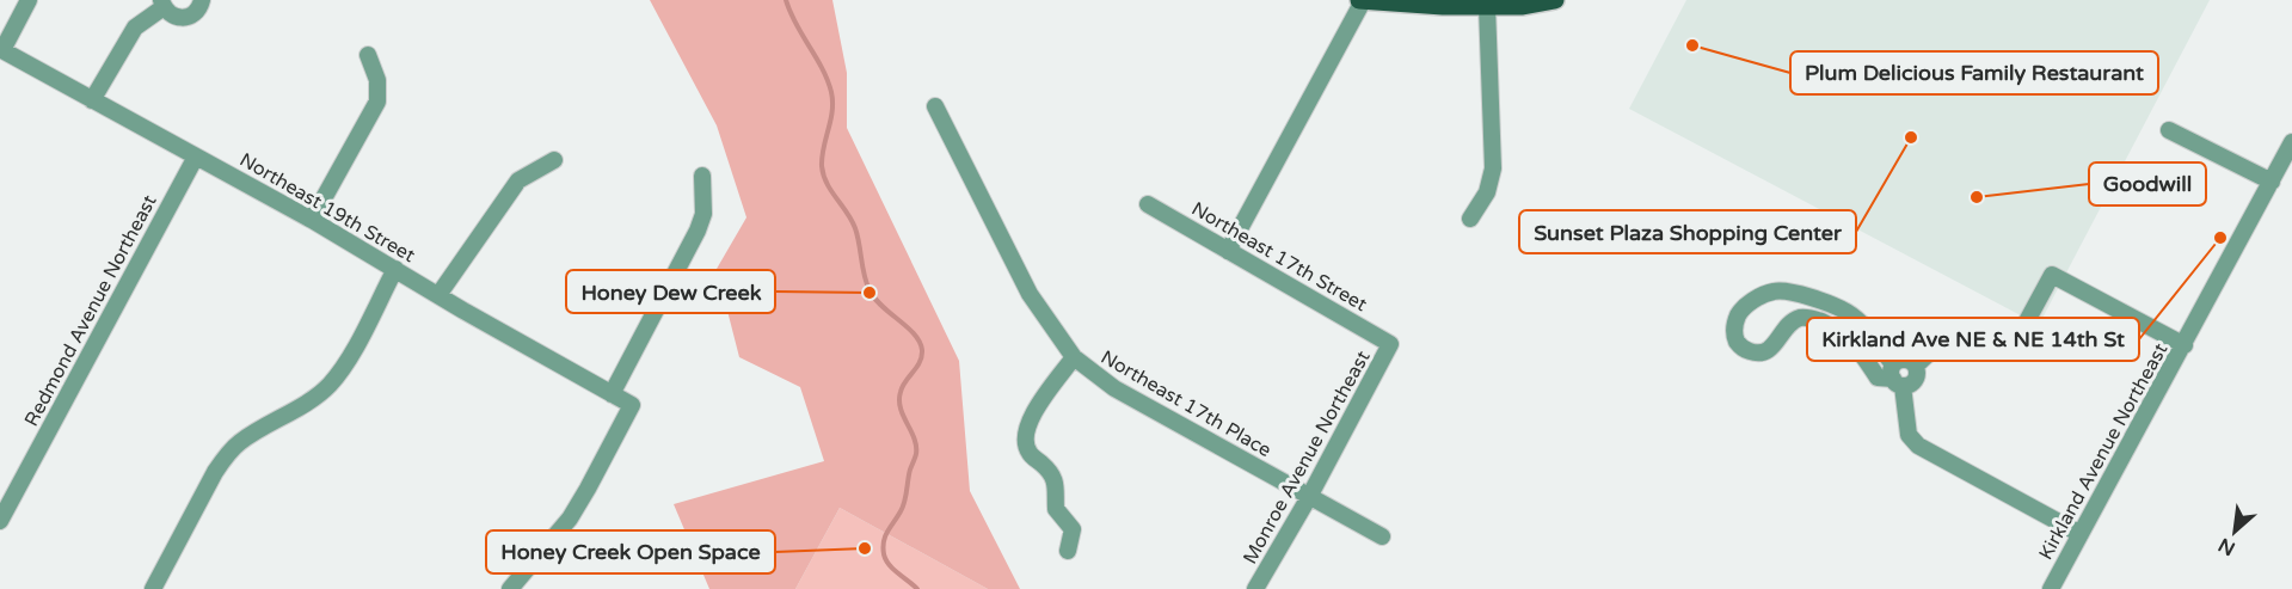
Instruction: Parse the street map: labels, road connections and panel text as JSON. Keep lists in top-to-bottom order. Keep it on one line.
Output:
{"streets":{"street":["Northeast 19th Street","Northeast 17th Street","Redmond Avenue Northeast","Northeast 17th Place","Kirkland Avenue Northeast","Monroe Avenue Northeast"]},"crossings":[["Northeast 19th Street","Redmond Avenue Northeast"],["Northeast 17th Street","Monroe Avenue Northeast"],["Northeast 17th Place","Monroe Avenue Northeast"]],"places":["Plum Delicious Family Restaurant","Sunset Plaza Shopping Center","Goodwill","Kirkland Ave NE & NE 14th St","Honey Dew Creek","Honey Creek Open Space"],"north":"bottom left"}
